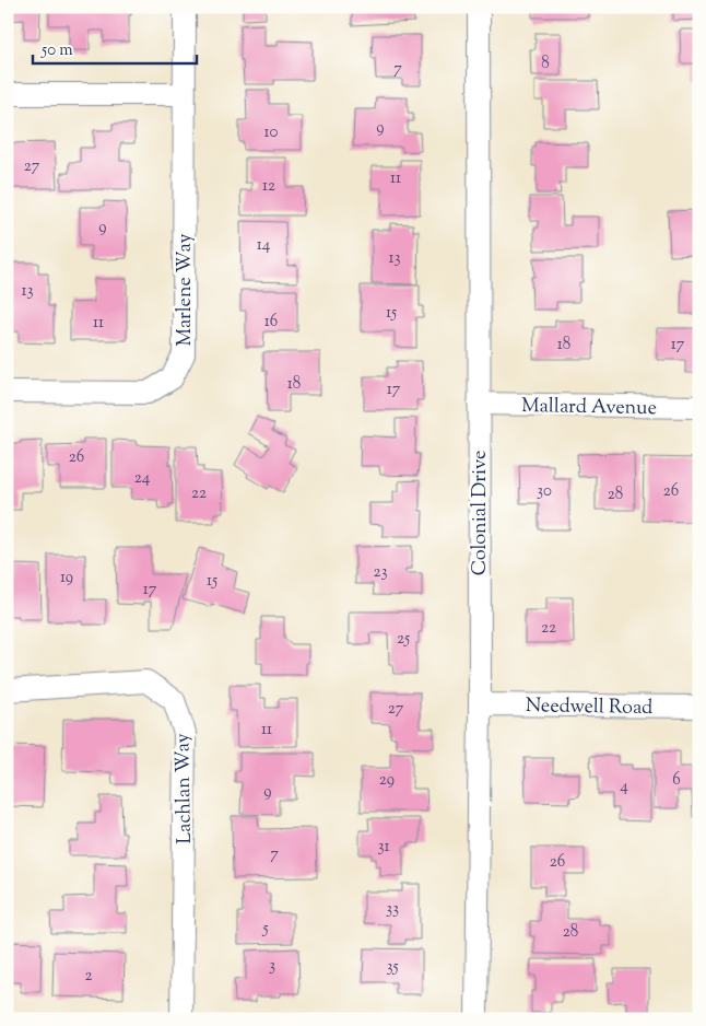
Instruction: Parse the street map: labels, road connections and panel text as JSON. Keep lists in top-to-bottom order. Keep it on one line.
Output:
{"streets":{"street":["Marlene Way","Mallard Avenue","Colonial Drive","Needwell Road","Lachlan Way"]},"crossings":[["Mallard Avenue","Colonial Drive"],["Colonial Drive","Needwell Road"]],"house_numbers":["8","7","9","10","27","11","12","9","14","13","13","15","16","11","18","17","18","17","26","24","30","26","22","28","23","19","15","17","22","25","27","11","29","6","4","9","31","7","26","33","5","28","3","35","2"],"scale_bar":"50 m"}
